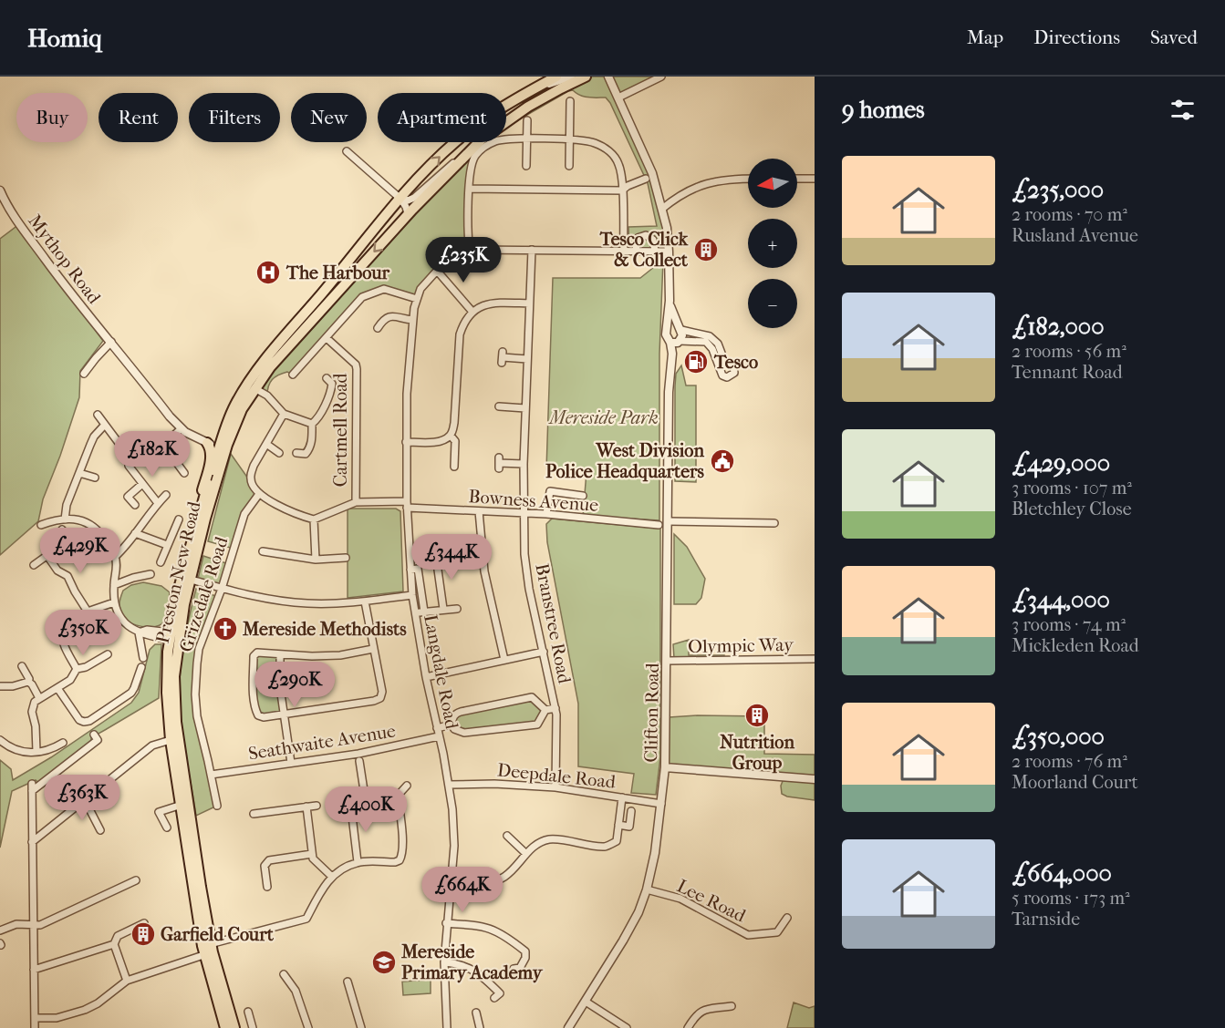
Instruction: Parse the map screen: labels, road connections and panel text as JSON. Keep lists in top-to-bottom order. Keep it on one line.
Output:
{"streets":{"highway":["Preston New Road"],"street":["Mythop Road","Cartmell Road","Bowness Avenue","Grizedale Road","Branstree Road","Olympic Way","Langdale Road","Clifton Road","Seathwaite Avenue","Deepdale Road","Lee Road"]},"crossings":[["Mythop Road","Preston New Road"],["Cartmell Road","Bowness Avenue"],["Bowness Avenue","Branstree Road"],["Bowness Avenue","Langdale Road"],["Grizedale Road","Seathwaite Avenue"],["Branstree Road","Langdale Road"],["Branstree Road","Deepdale Road"],["Olympic Way","Clifton Road"],["Langdale Road","Clifton Road"],["Langdale Road","Seathwaite Avenue"],["Langdale Road","Deepdale Road"],["Clifton Road","Deepdale Road"],["Clifton Road","Lee Road"]],"parks":["Mereside Park"],"places":{"building":["Tesco Click & Collect","Nutrition Group","Garfield Court"],"hospital":["The Harbour"],"fuel station":["Tesco"],"public building":["West Division Police Headquarters"],"church":["Mereside Methodists"],"school or university":["Mereside Primary Academy"]},"north":"left","page":{"header":"Homiq","nav":["Map","Directions","Saved"],"heading":"9 homes","chip":["Buy","Rent","Filters","New","Apartment"],"list":[{"name":"£235,000","note":"2 rooms · 70 m² · Rusland Avenue"},{"name":"£182,000","note":"2 rooms · 56 m² · Tennant Road"},{"name":"£429,000","note":"3 rooms · 107 m² · Bletchley Close"},{"name":"£344,000","note":"3 rooms · 74 m² · Mickleden Road"},{"name":"£350,000","note":"2 rooms · 76 m² · Moorland Court"},{"name":"£664,000","note":"5 rooms · 173 m² · Tarnside"}],"map_buttons":["+","−"],"price":["£235K","£182K","£429K","£344K","£350K","£290K","£363K","£400K","£664K"]}}
